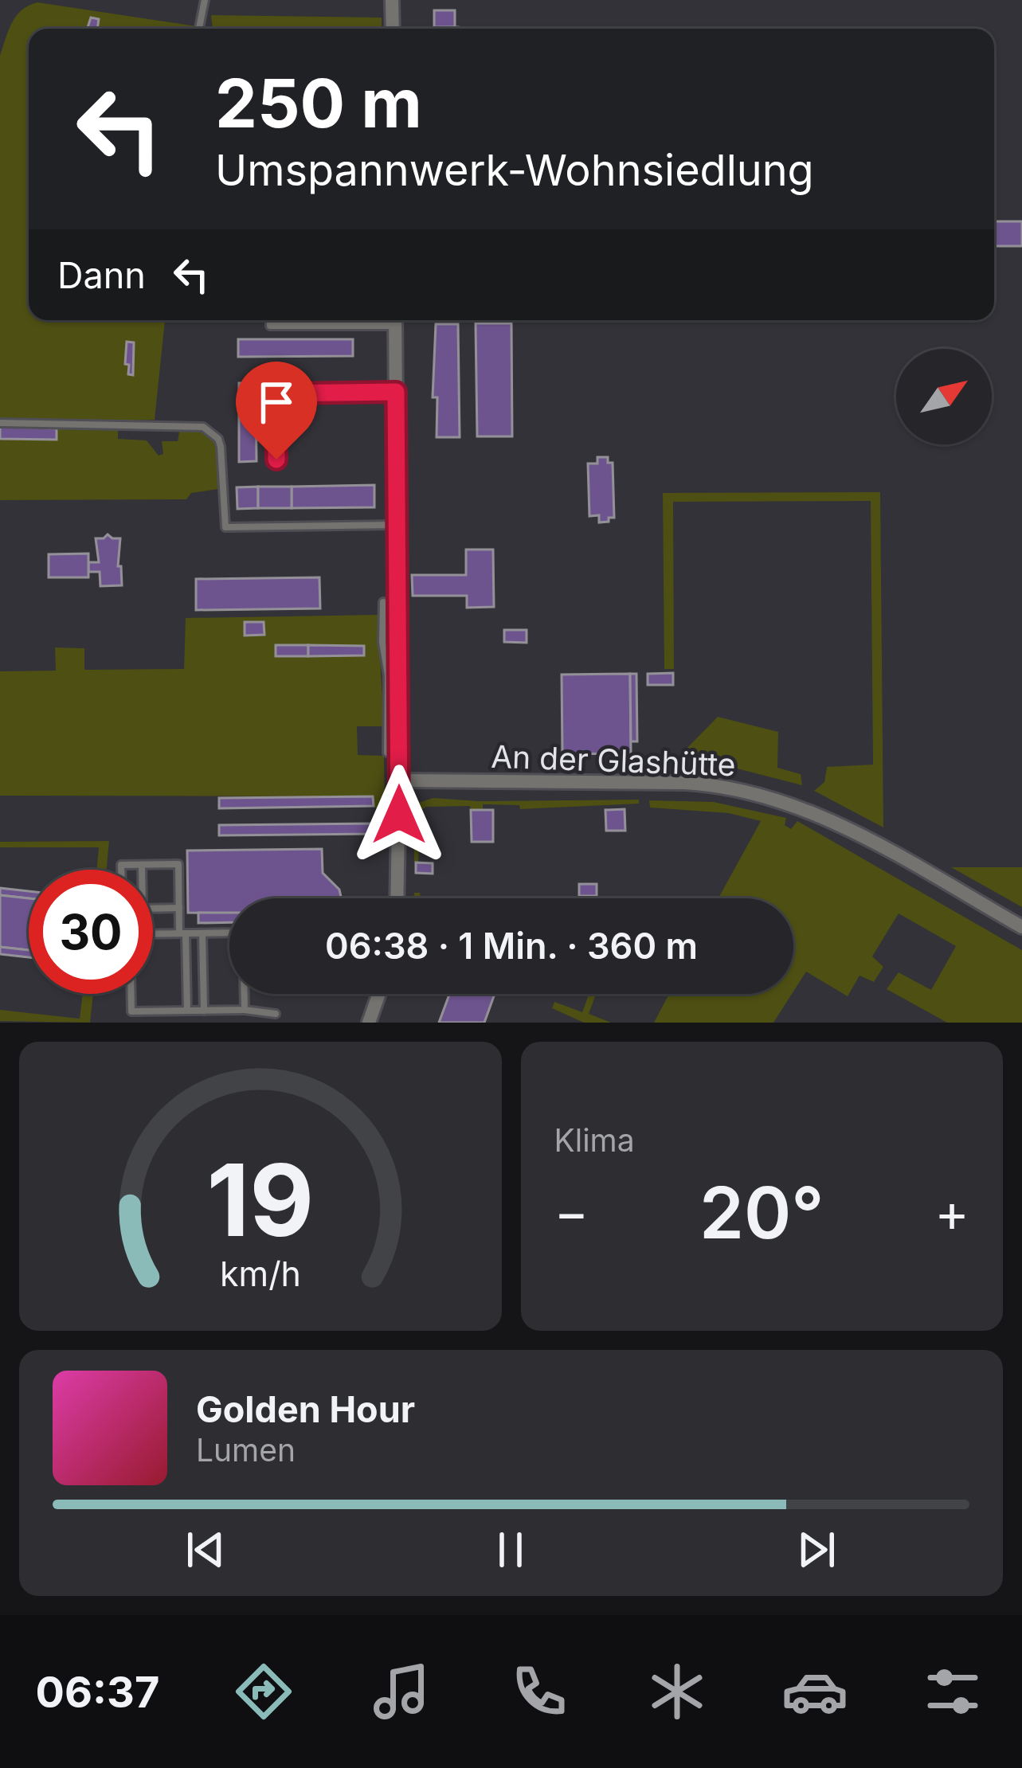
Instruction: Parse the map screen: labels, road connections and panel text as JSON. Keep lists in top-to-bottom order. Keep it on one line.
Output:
{"streets":{"street":["An der Glashütte"]},"north":"top right","page":{"turn":["250 m","Umspannwerk-Wohnsiedlung"],"then":"Dann","limit":"30","trip":"06:38 · 1 Min. · 360 m","tile":"Klima","heat":["−","20°","+"],"song":["Golden Hour","Lumen"],"tabs":"06:37","gauge":["19","km/h"]}}
